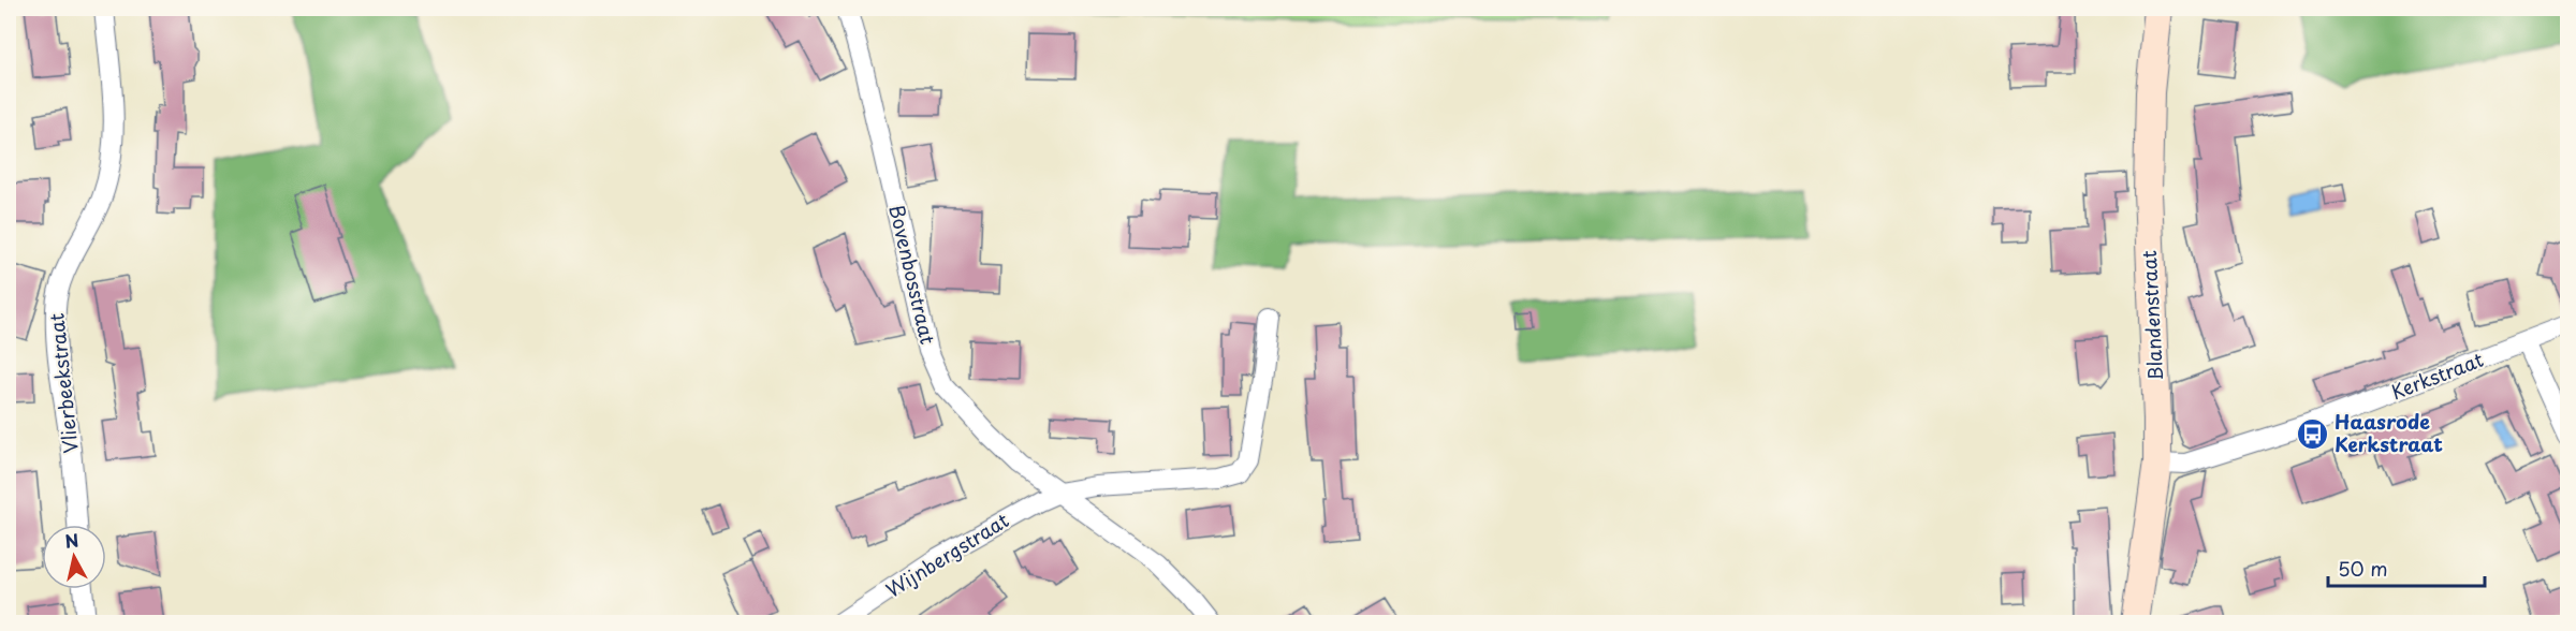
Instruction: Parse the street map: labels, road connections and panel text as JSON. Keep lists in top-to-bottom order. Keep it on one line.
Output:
{"streets":{"street":["Bovenbosstraat","Blandenstraat","Kerkstraat","Vlierbeekstraat","Wijnbergstraat"]},"crossings":[["Bovenbosstraat","Wijnbergstraat"],["Blandenstraat","Kerkstraat"]],"places":{"bus stop":["Haasrode Kerkstraat"]},"scale_bar":"50 m","north":"top"}
